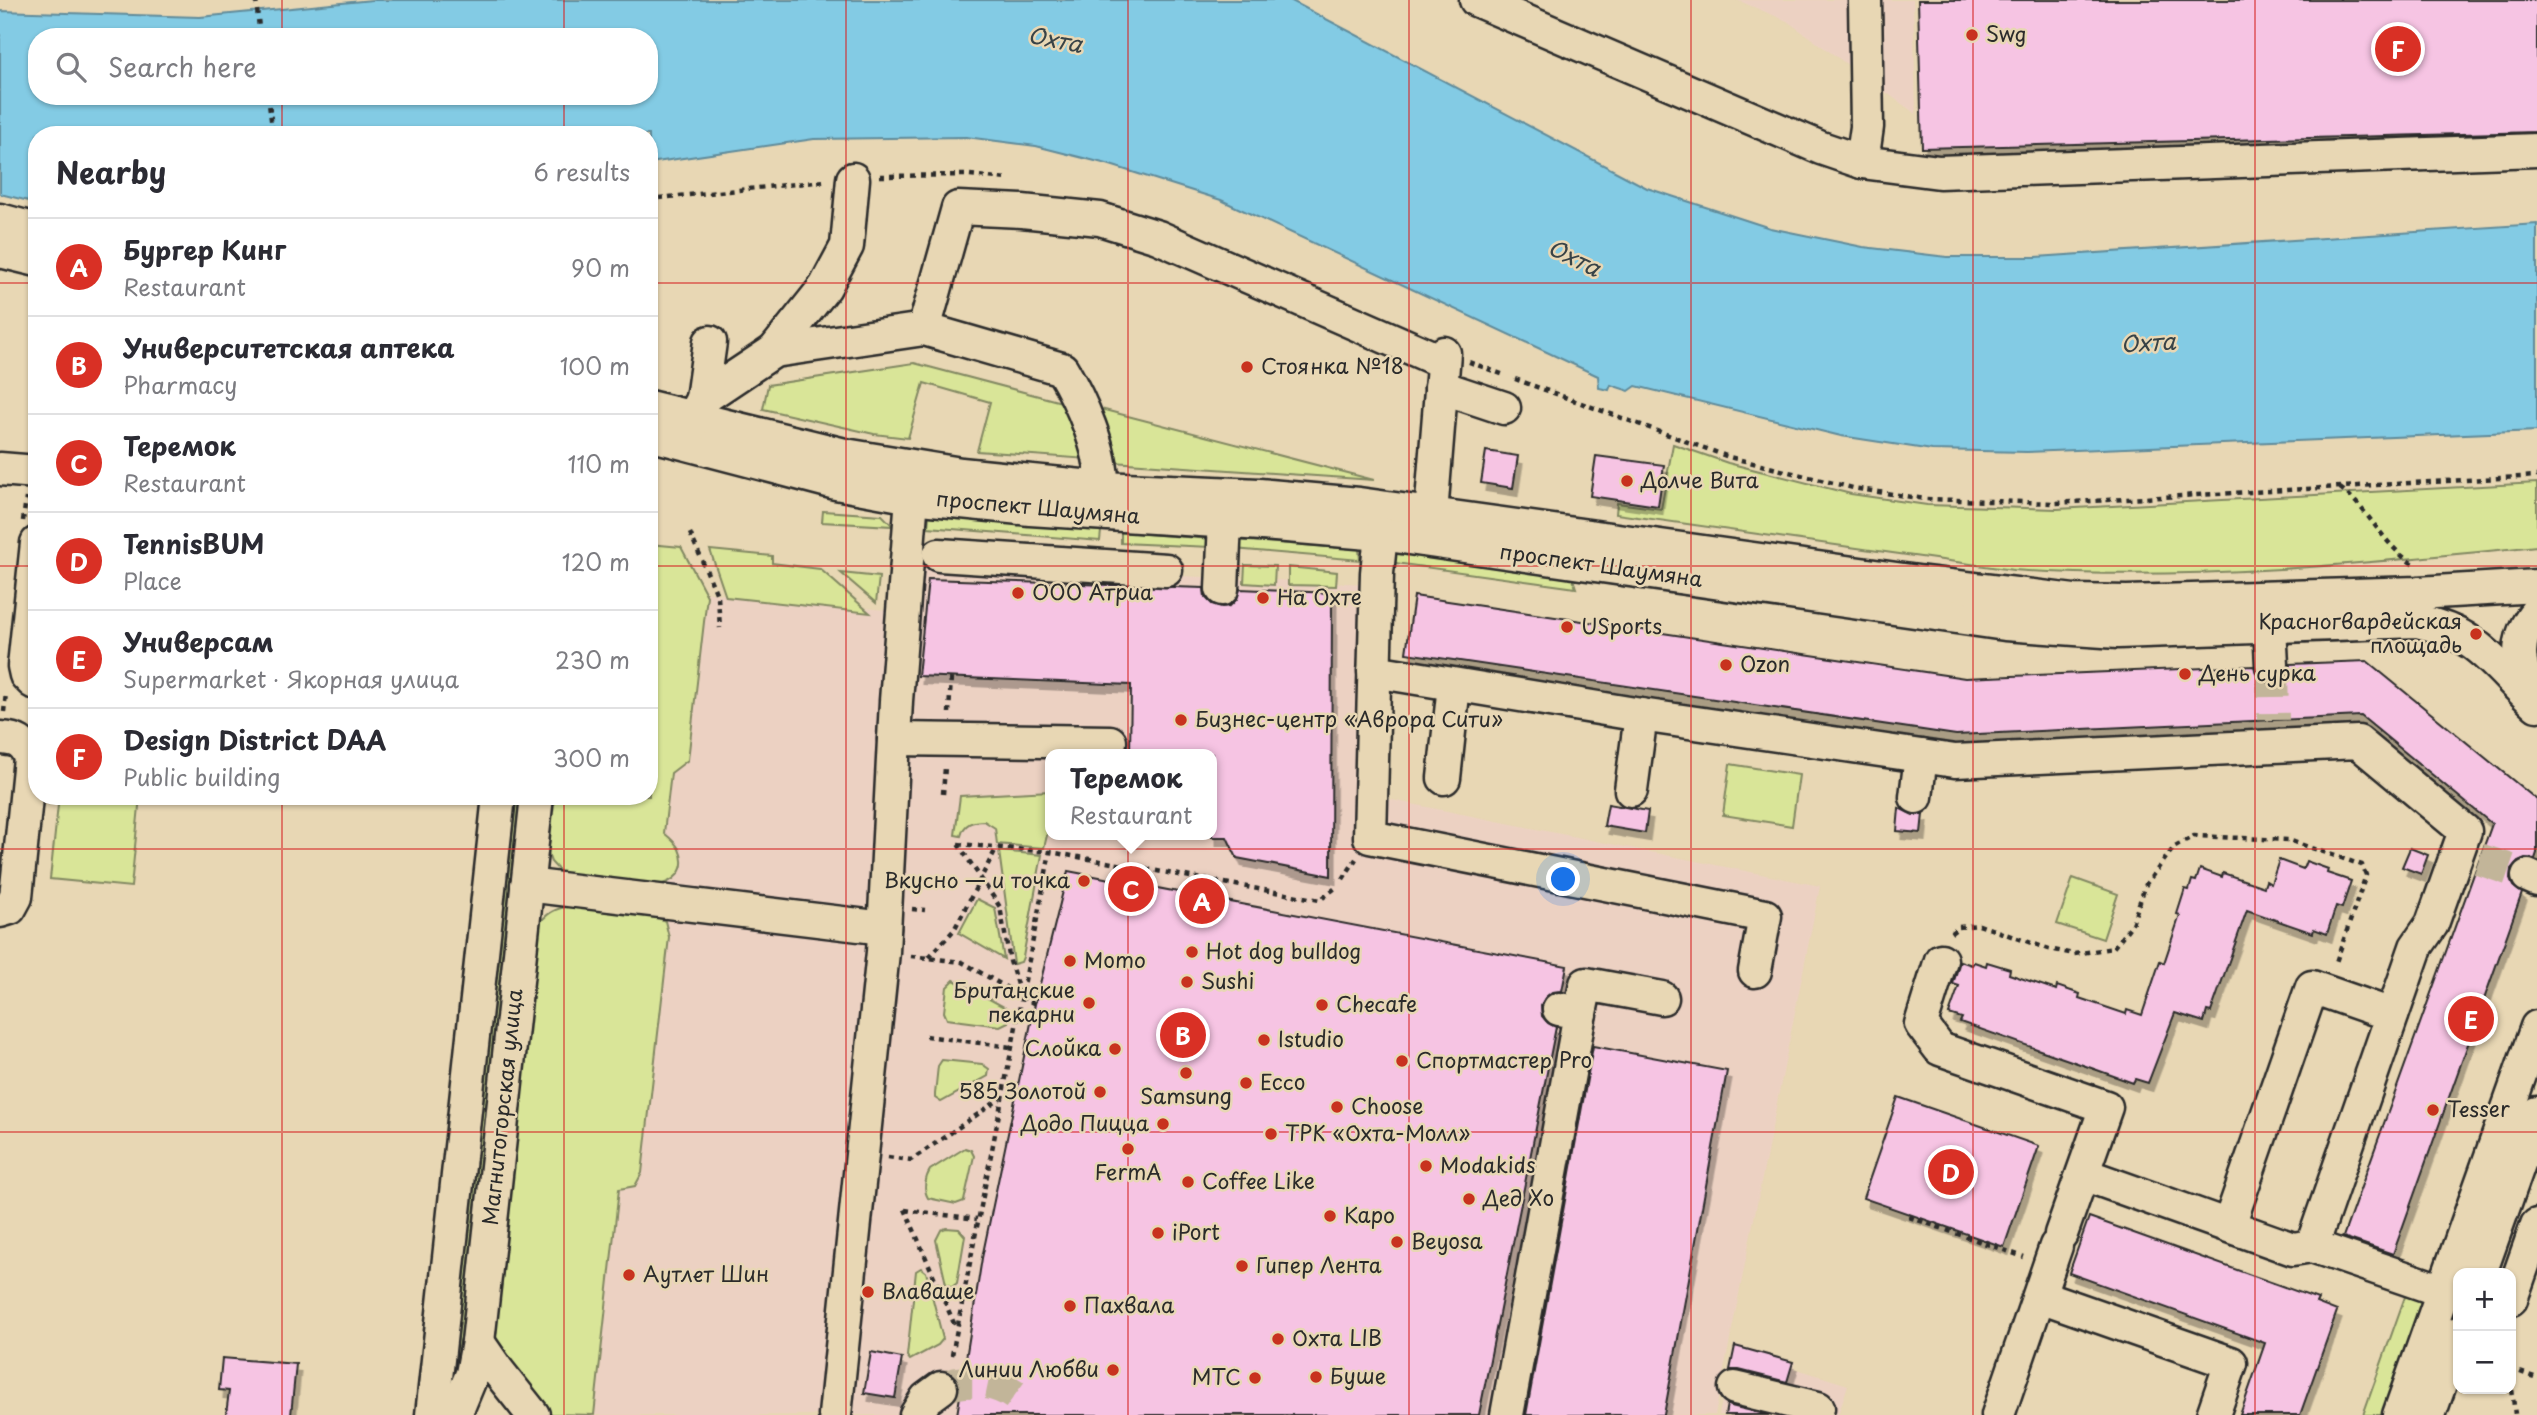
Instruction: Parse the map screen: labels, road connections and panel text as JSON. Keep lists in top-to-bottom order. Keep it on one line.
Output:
{"streets":{"street":["проспект Шаумяна","Магнитогорская улица"]},"water":["Охта"],"places":["Swg","Стоянка №18","Долче Вита","ООО Атриа","На Охте","USports","Красногвардейская площадь","Ozon","День сурка","Бизнес-центр «Аврора Сити»","Вкусно — и точка","Hot dog bulldog","Momo","Sushi","Британские пекарни","Checafe","Istudio","Слойка","Спортмастер Pro","Samsung","Ecco","585 Золотой","Choose","Tesser","Додо Пицца","ТРК «Охта-Молл»","FermA","Modakids","Coffee Like","Дед Хо","Каро","iPort","Beyosa","Гипер Лента","Аутлет Шин","Влаваше","Пахвала","Охта LIB","Линии Любви","Буше","МТС"],"page":{"pins":["F","C","A","E","B","D"],"search":"Search here","heading":["Nearby","6 results"],"list":[{"mark":"A","name":"Бургер Кинг","note":"Restaurant","value":"90 m"},{"mark":"B","name":"Университетская аптека","note":"Pharmacy","value":"100 m"},{"mark":"C","name":"Теремок","note":"Restaurant","value":"110 m"},{"mark":"D","name":"TennisBUM","note":"Place","value":"120 m"},{"mark":"E","name":"Универсам","note":"Supermarket · Якорная улица","value":"230 m"},{"mark":"F","name":"Design District DAA","note":"Public building","value":"300 m"}],"popup":["Теремок","Restaurant"],"map_buttons":["+","−"]}}
